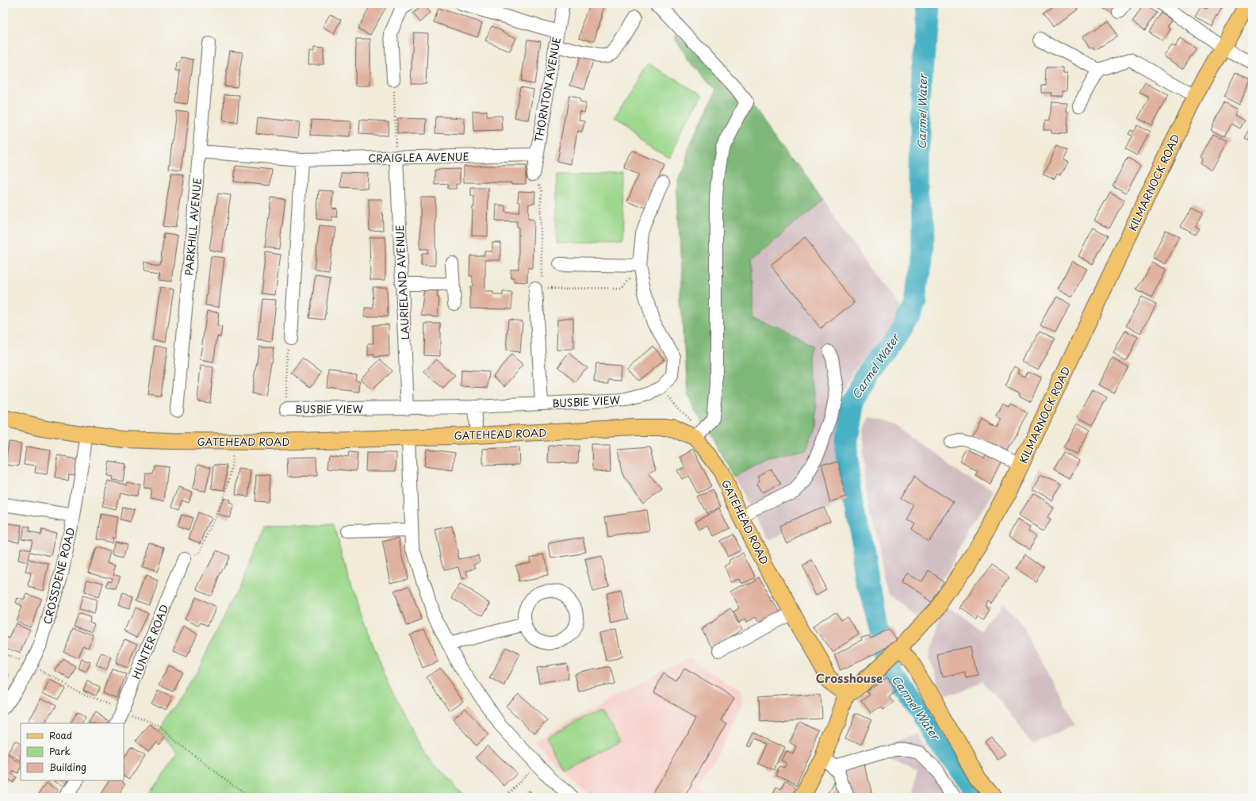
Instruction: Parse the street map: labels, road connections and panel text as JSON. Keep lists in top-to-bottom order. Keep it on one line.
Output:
{"streets":{"main road":["KILMARNOCK ROAD","GATEHEAD ROAD"],"street":["THORNTON AVENUE","CRAIGLEA AVENUE","PARKHILL AVENUE","LAURIELAND AVENUE","BUSBIE VIEW","CROSSDENE ROAD","HUNTER ROAD"]},"crossings":[["THORNTON AVENUE","CRAIGLEA AVENUE"],["CRAIGLEA AVENUE","PARKHILL AVENUE"],["CRAIGLEA AVENUE","LAURIELAND AVENUE"],["KILMARNOCK ROAD","GATEHEAD ROAD"],["LAURIELAND AVENUE","BUSBIE VIEW"],["GATEHEAD ROAD","CROSSDENE ROAD"]],"districts":["Crosshouse"],"water":["Carmel Water"],"legend":["Road","Park","Building"]}
